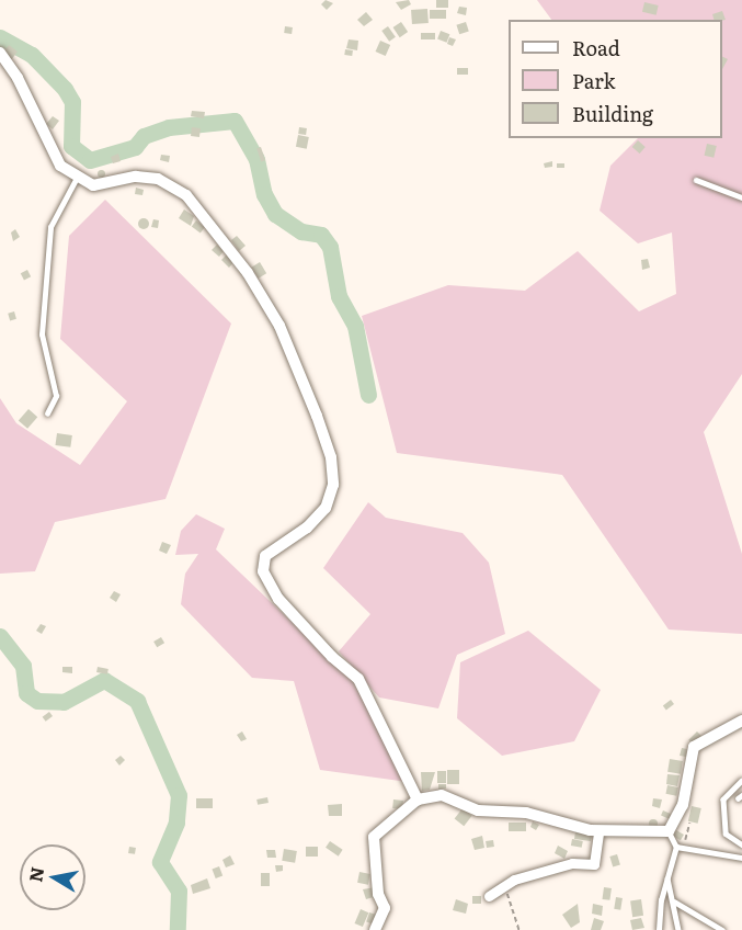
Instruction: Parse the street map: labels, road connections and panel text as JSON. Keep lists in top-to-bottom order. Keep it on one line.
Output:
{"legend":["Road","Park","Building"],"north":"left"}
